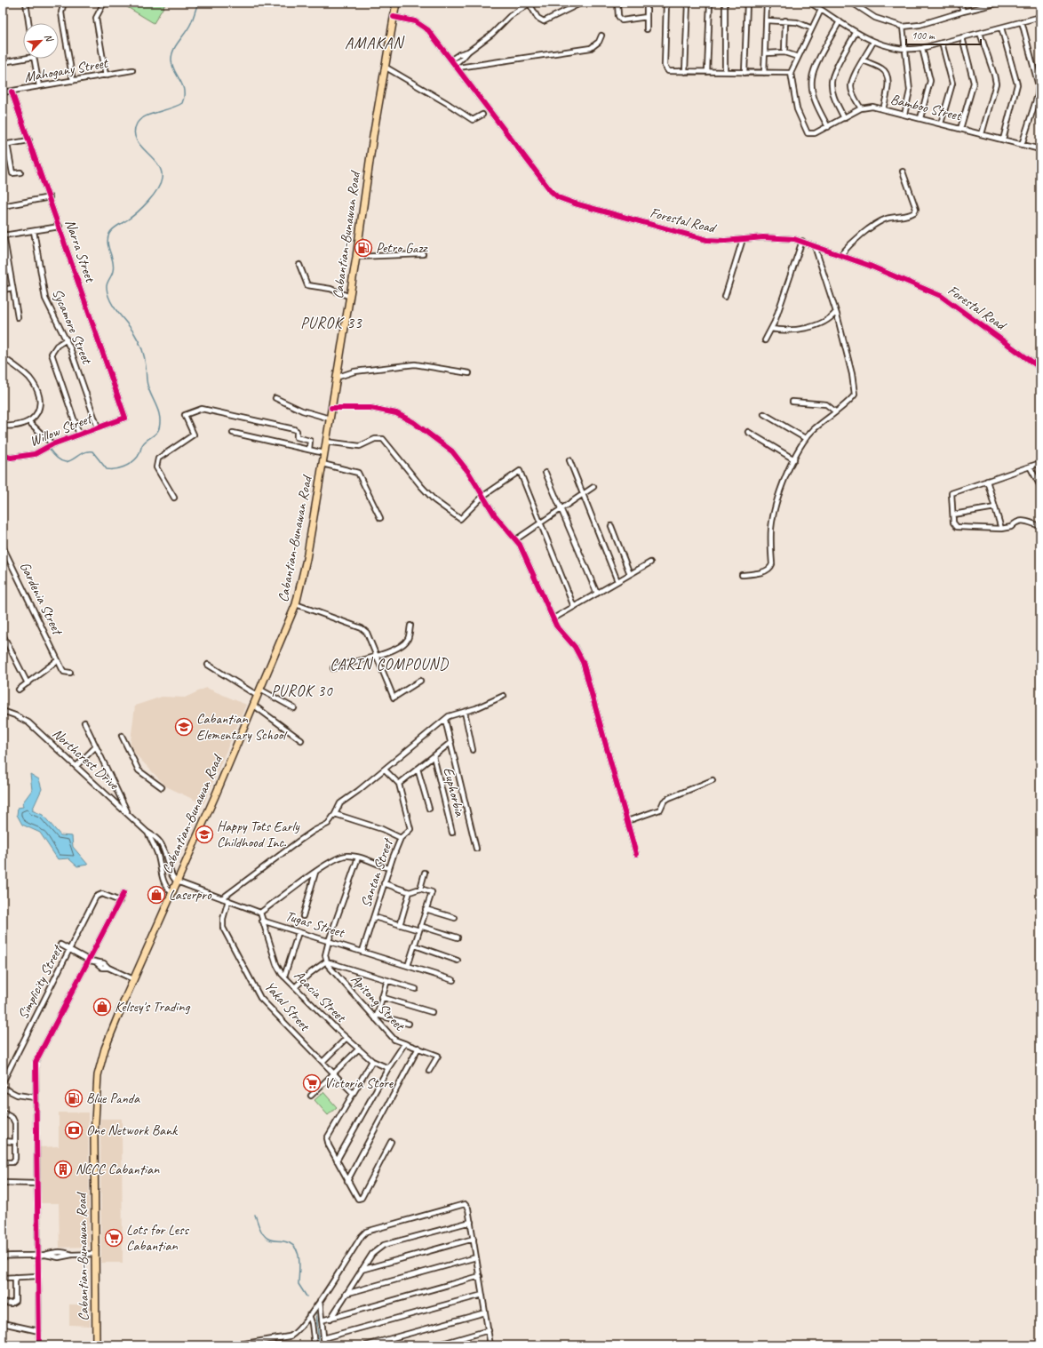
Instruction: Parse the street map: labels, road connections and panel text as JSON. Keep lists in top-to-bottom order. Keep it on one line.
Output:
{"streets":{"main road":["Cabantian-Bunawan Road"],"street":["Mahogany Street","Bamboo Street","Forestal Road","Narra Street","Sycamore Street","Willow Street","Gardenia Street","Northcrest Drive","Euphorbia","Santan Street","Tugas Street","Simplicity Street","Acacia Street","Apitong Street","Yakal Street"]},"crossings":[["Mahogany Street","Narra Street"],["Forestal Road","Cabantian-Bunawan Road"],["Cabantian-Bunawan Road","Northcrest Drive"],["Narra Street","Willow Street"],["Sycamore Street","Willow Street"],["Santan Street","Tugas Street"],["Tugas Street","Acacia Street"]],"districts":["AMAKAN","PUROK 33","CARIN COMPOUND","PUROK 30"],"places":{"fuel station":["Petro Gazz","Blue Panda"],"school or university":["Cabantian Elementary School","Happy Tots Early Childhood Inc."],"shop":["Laserpro","Kelsey's Trading"],"supermarket":["Victoria Store","Lots for Less Cabantian"],"bank":["One Network Bank"],"building":["NCCC Cabantian"]},"scale_bar":"100 m","north":"top right"}
